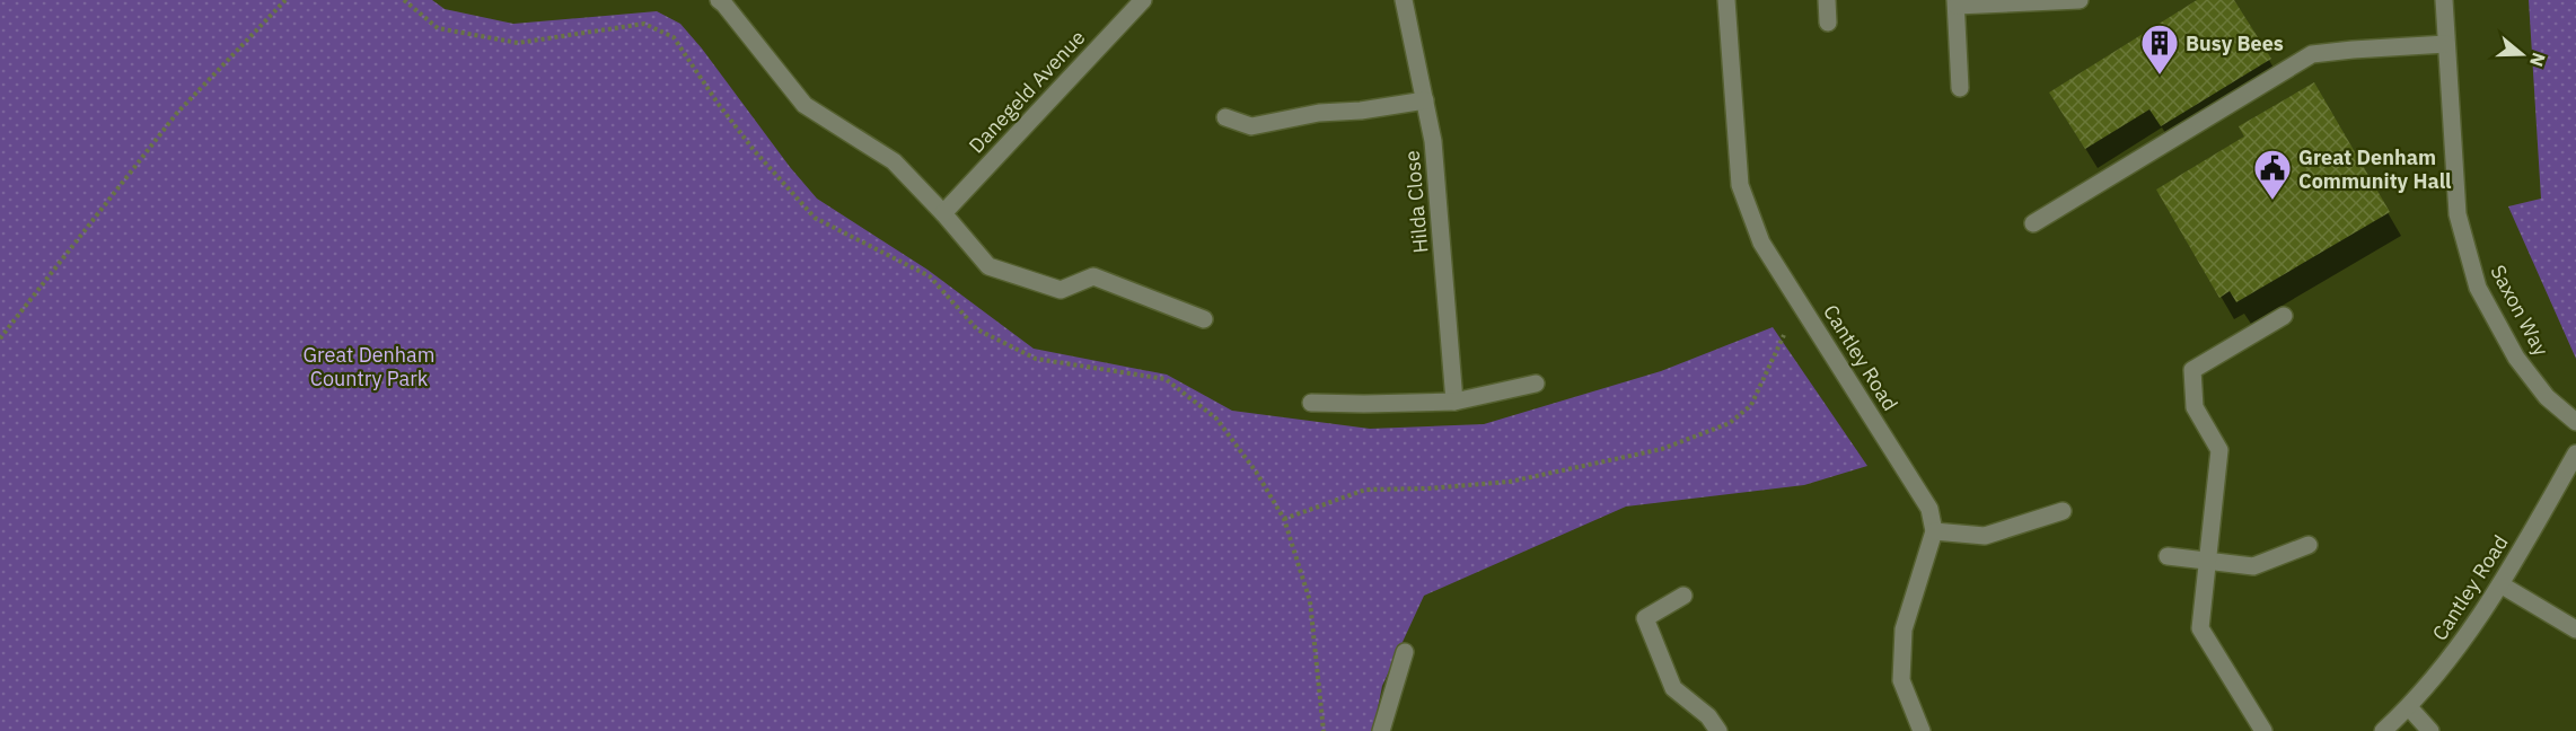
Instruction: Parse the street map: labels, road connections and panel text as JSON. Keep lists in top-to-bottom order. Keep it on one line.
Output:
{"streets":{"street":["Danegeld Avenue","Hilda Close","Saxon Way","Cantley Road"]},"parks":["Great Denham Country Park"],"places":{"building":["Busy Bees"],"public building":["Great Denham Community Hall"]},"north":"right"}
